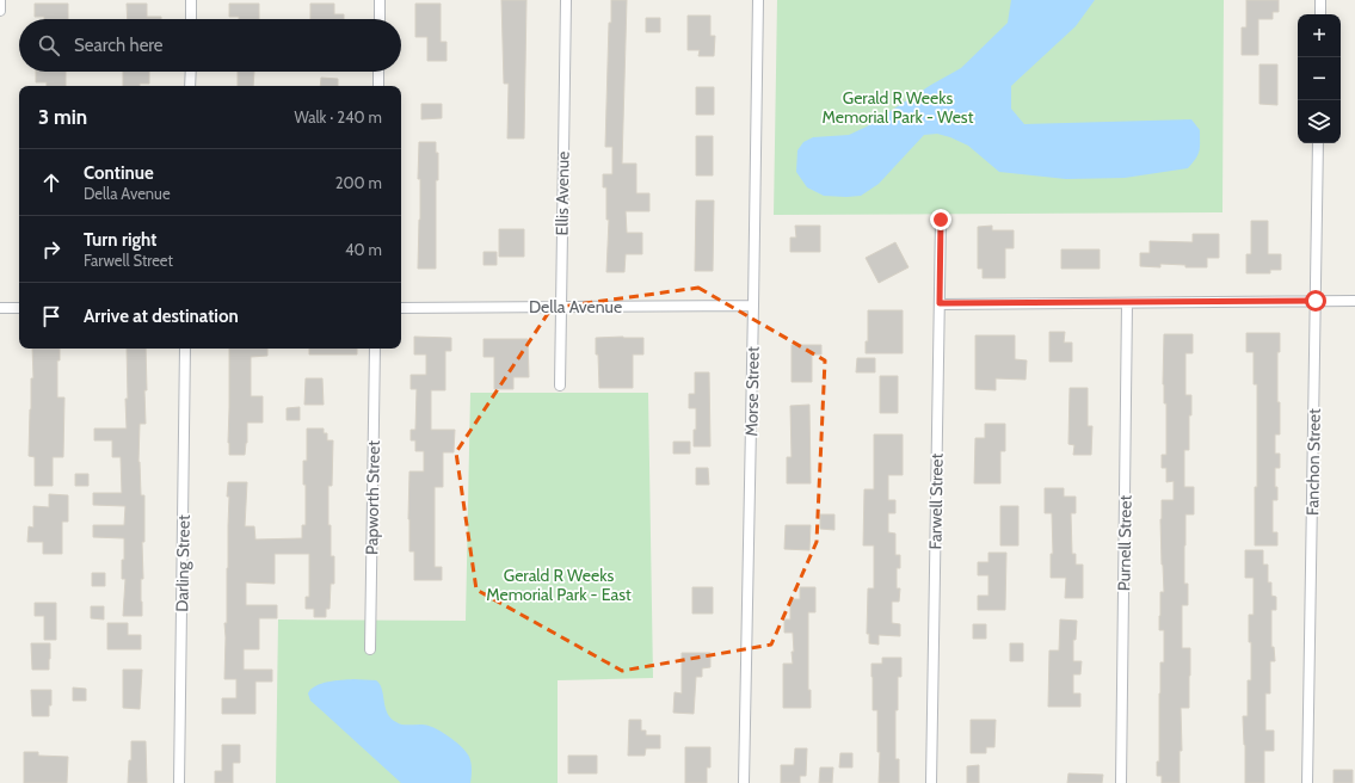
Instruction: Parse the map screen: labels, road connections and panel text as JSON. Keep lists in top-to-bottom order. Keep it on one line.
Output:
{"streets":{"street":["Ellis Avenue","Della Avenue","Morse Street","Fanchon Street","Papworth Street","Farwell Street","Purnell Street","Darling Street"]},"crossings":[["Ellis Avenue","Della Avenue"],["Della Avenue","Morse Street"]],"parks":["Gerald R Weeks Memorial Park - West","Gerald R Weeks Memorial Park - East"],"page":{"map_buttons":["+","−"],"search":"Search here","heading":["3 min","Walk · 240 m"],"list":[["Continue","Della Avenue","200 m"],["Turn right","Farwell Street","40 m"],"Arrive at destination"]}}
